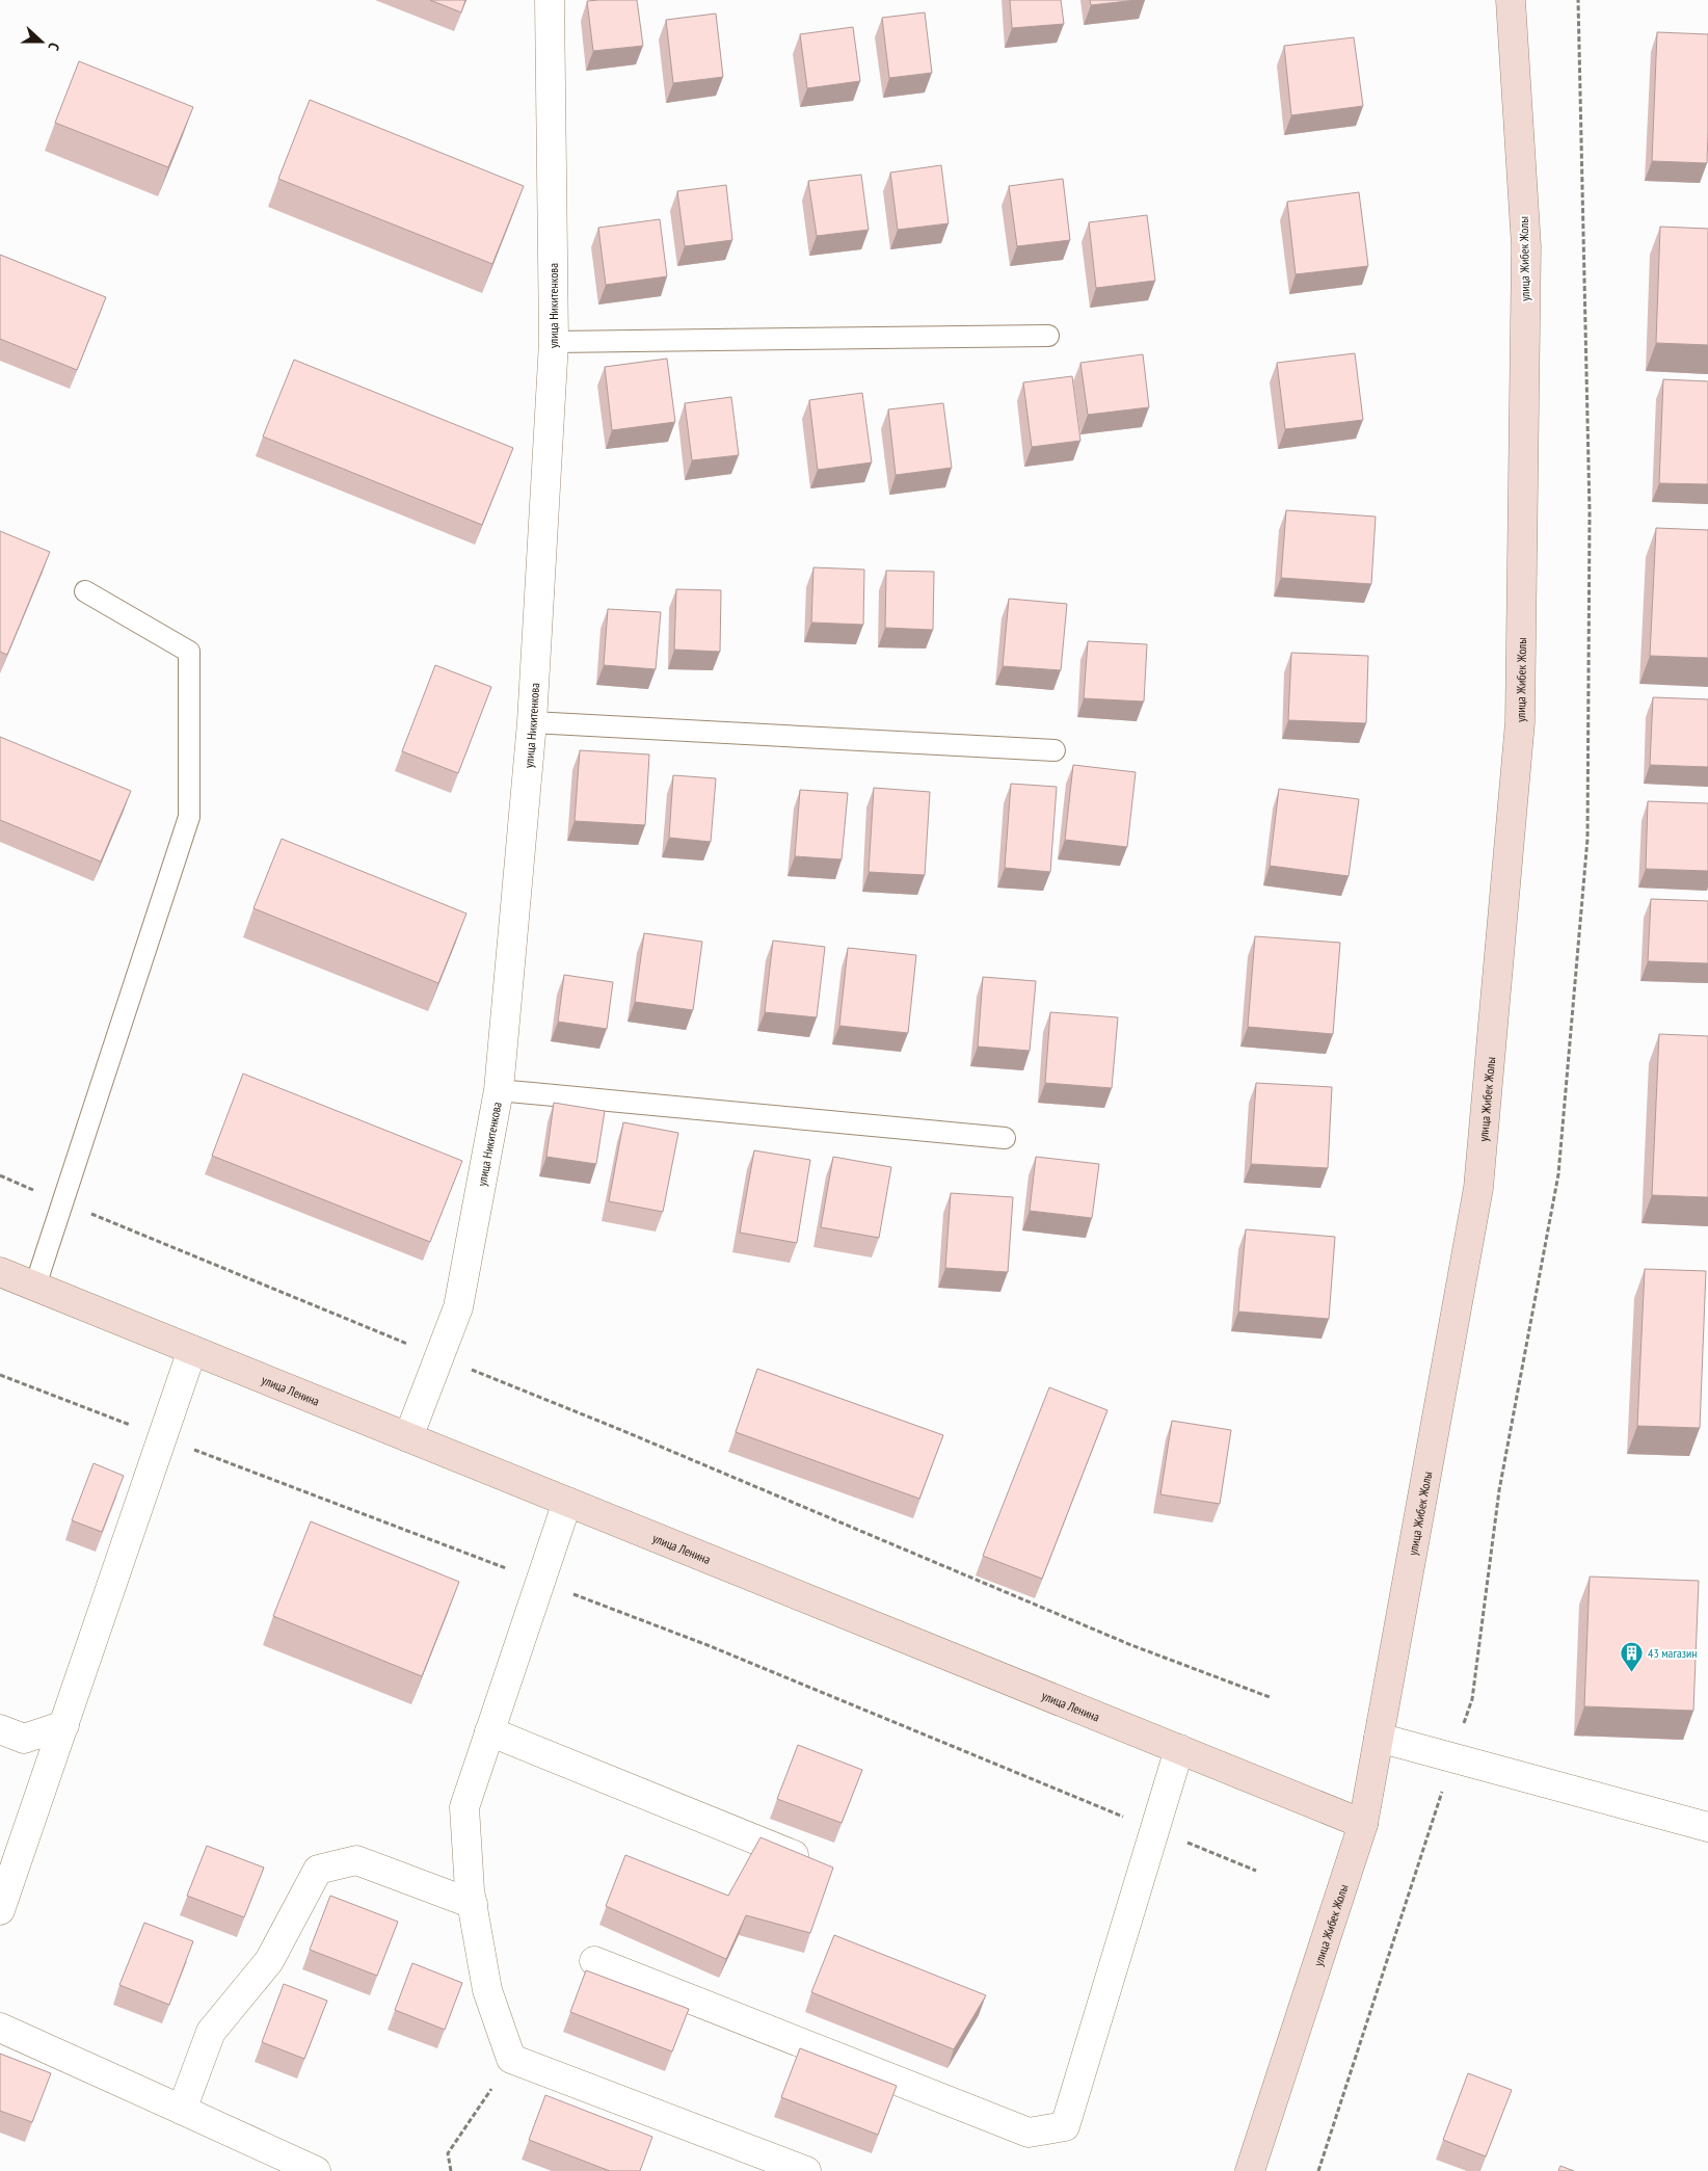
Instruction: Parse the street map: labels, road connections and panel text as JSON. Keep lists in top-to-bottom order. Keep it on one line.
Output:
{"streets":{"street":["улица Жибек Жолы","улица Никитенкова","улица Ленина"]},"crossings":[["улица Жибек Жолы","улица Ленина"],["улица Никитенкова","улица Ленина"]],"places":{"building":["43 магазин"]},"north":"right"}
